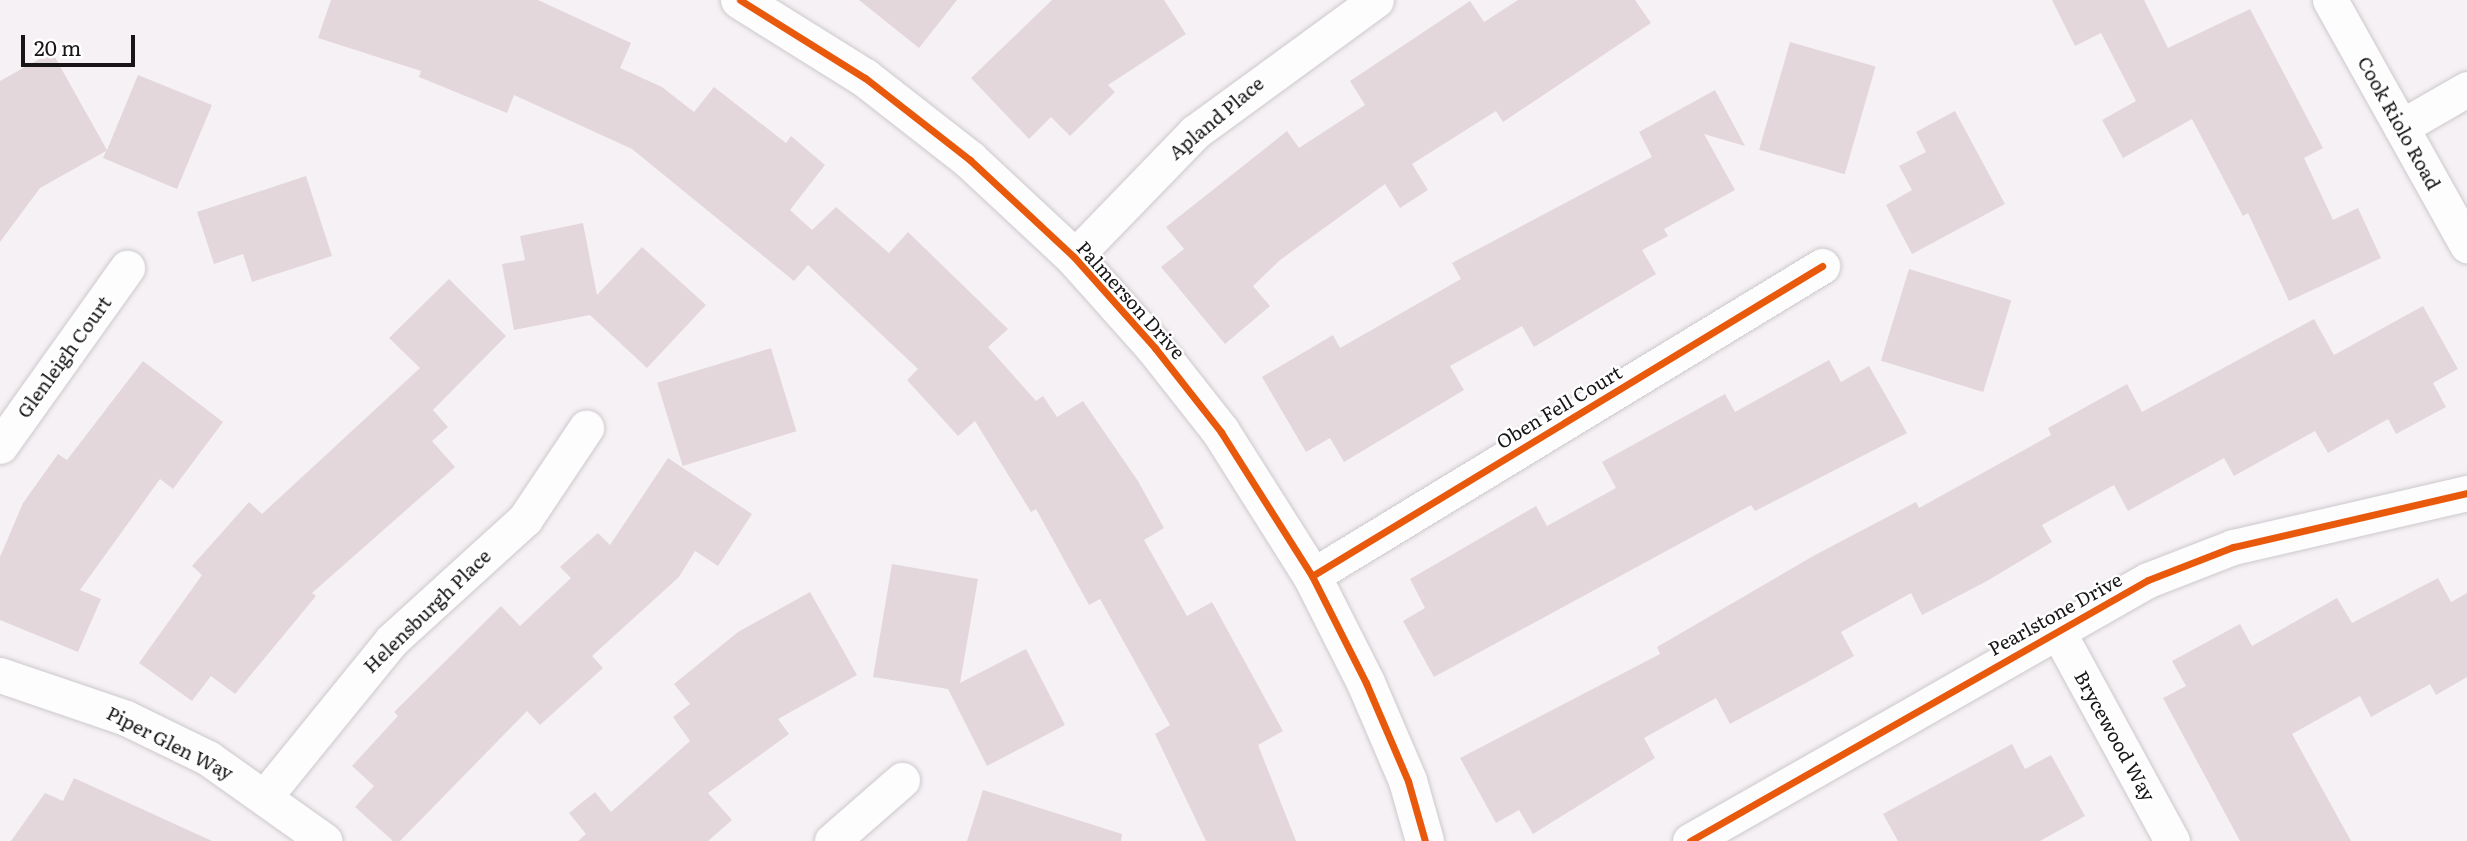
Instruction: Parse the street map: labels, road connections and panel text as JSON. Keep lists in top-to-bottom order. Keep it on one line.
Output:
{"streets":{"street":["Apland Place","Cook Riolo Road","Palmerson Drive","Glenleigh Court","Oben Fell Court","Helensburgh Place","Pearlstone Drive","Brycewood Way","Piper Glen Way"]},"crossings":[["Apland Place","Palmerson Drive"],["Palmerson Drive","Oben Fell Court"],["Helensburgh Place","Piper Glen Way"],["Pearlstone Drive","Brycewood Way"]],"scale_bar":"20 m"}
